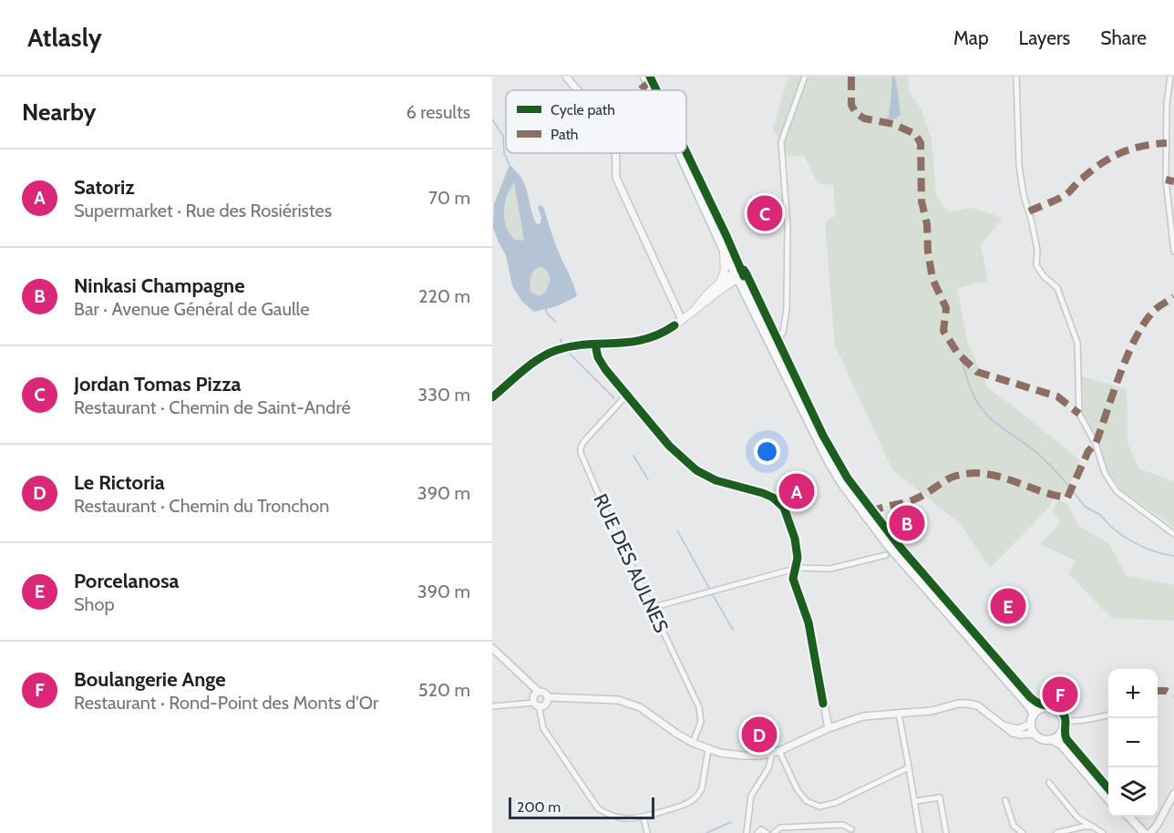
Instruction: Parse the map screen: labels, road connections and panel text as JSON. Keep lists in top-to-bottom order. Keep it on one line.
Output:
{"streets":{"street":["RUE DES AULNES"]},"legend":["Cycle path","Path"],"scale_bar":"200 m","page":{"header":"Atlasly","nav":["Map","Layers","Share"],"heading":["Nearby","6 results"],"list":[{"mark":"A","name":"Satoriz","note":"Supermarket · Rue des Rosiéristes","value":"70 m"},{"mark":"B","name":"Ninkasi Champagne","note":"Bar · Avenue Général de Gaulle","value":"220 m"},{"mark":"C","name":"Jordan Tomas Pizza","note":"Restaurant · Chemin de Saint-André","value":"330 m"},{"mark":"D","name":"Le Rictoria","note":"Restaurant · Chemin du Tronchon","value":"390 m"},{"mark":"E","name":"Porcelanosa","note":"Shop","value":"390 m"},{"mark":"F","name":"Boulangerie Ange","note":"Restaurant · Rond-Point des Monts d'Or","value":"520 m"}],"pins":["C","A","B","E","F","D"],"map_buttons":["+","−"],"scale":"200 m"}}
